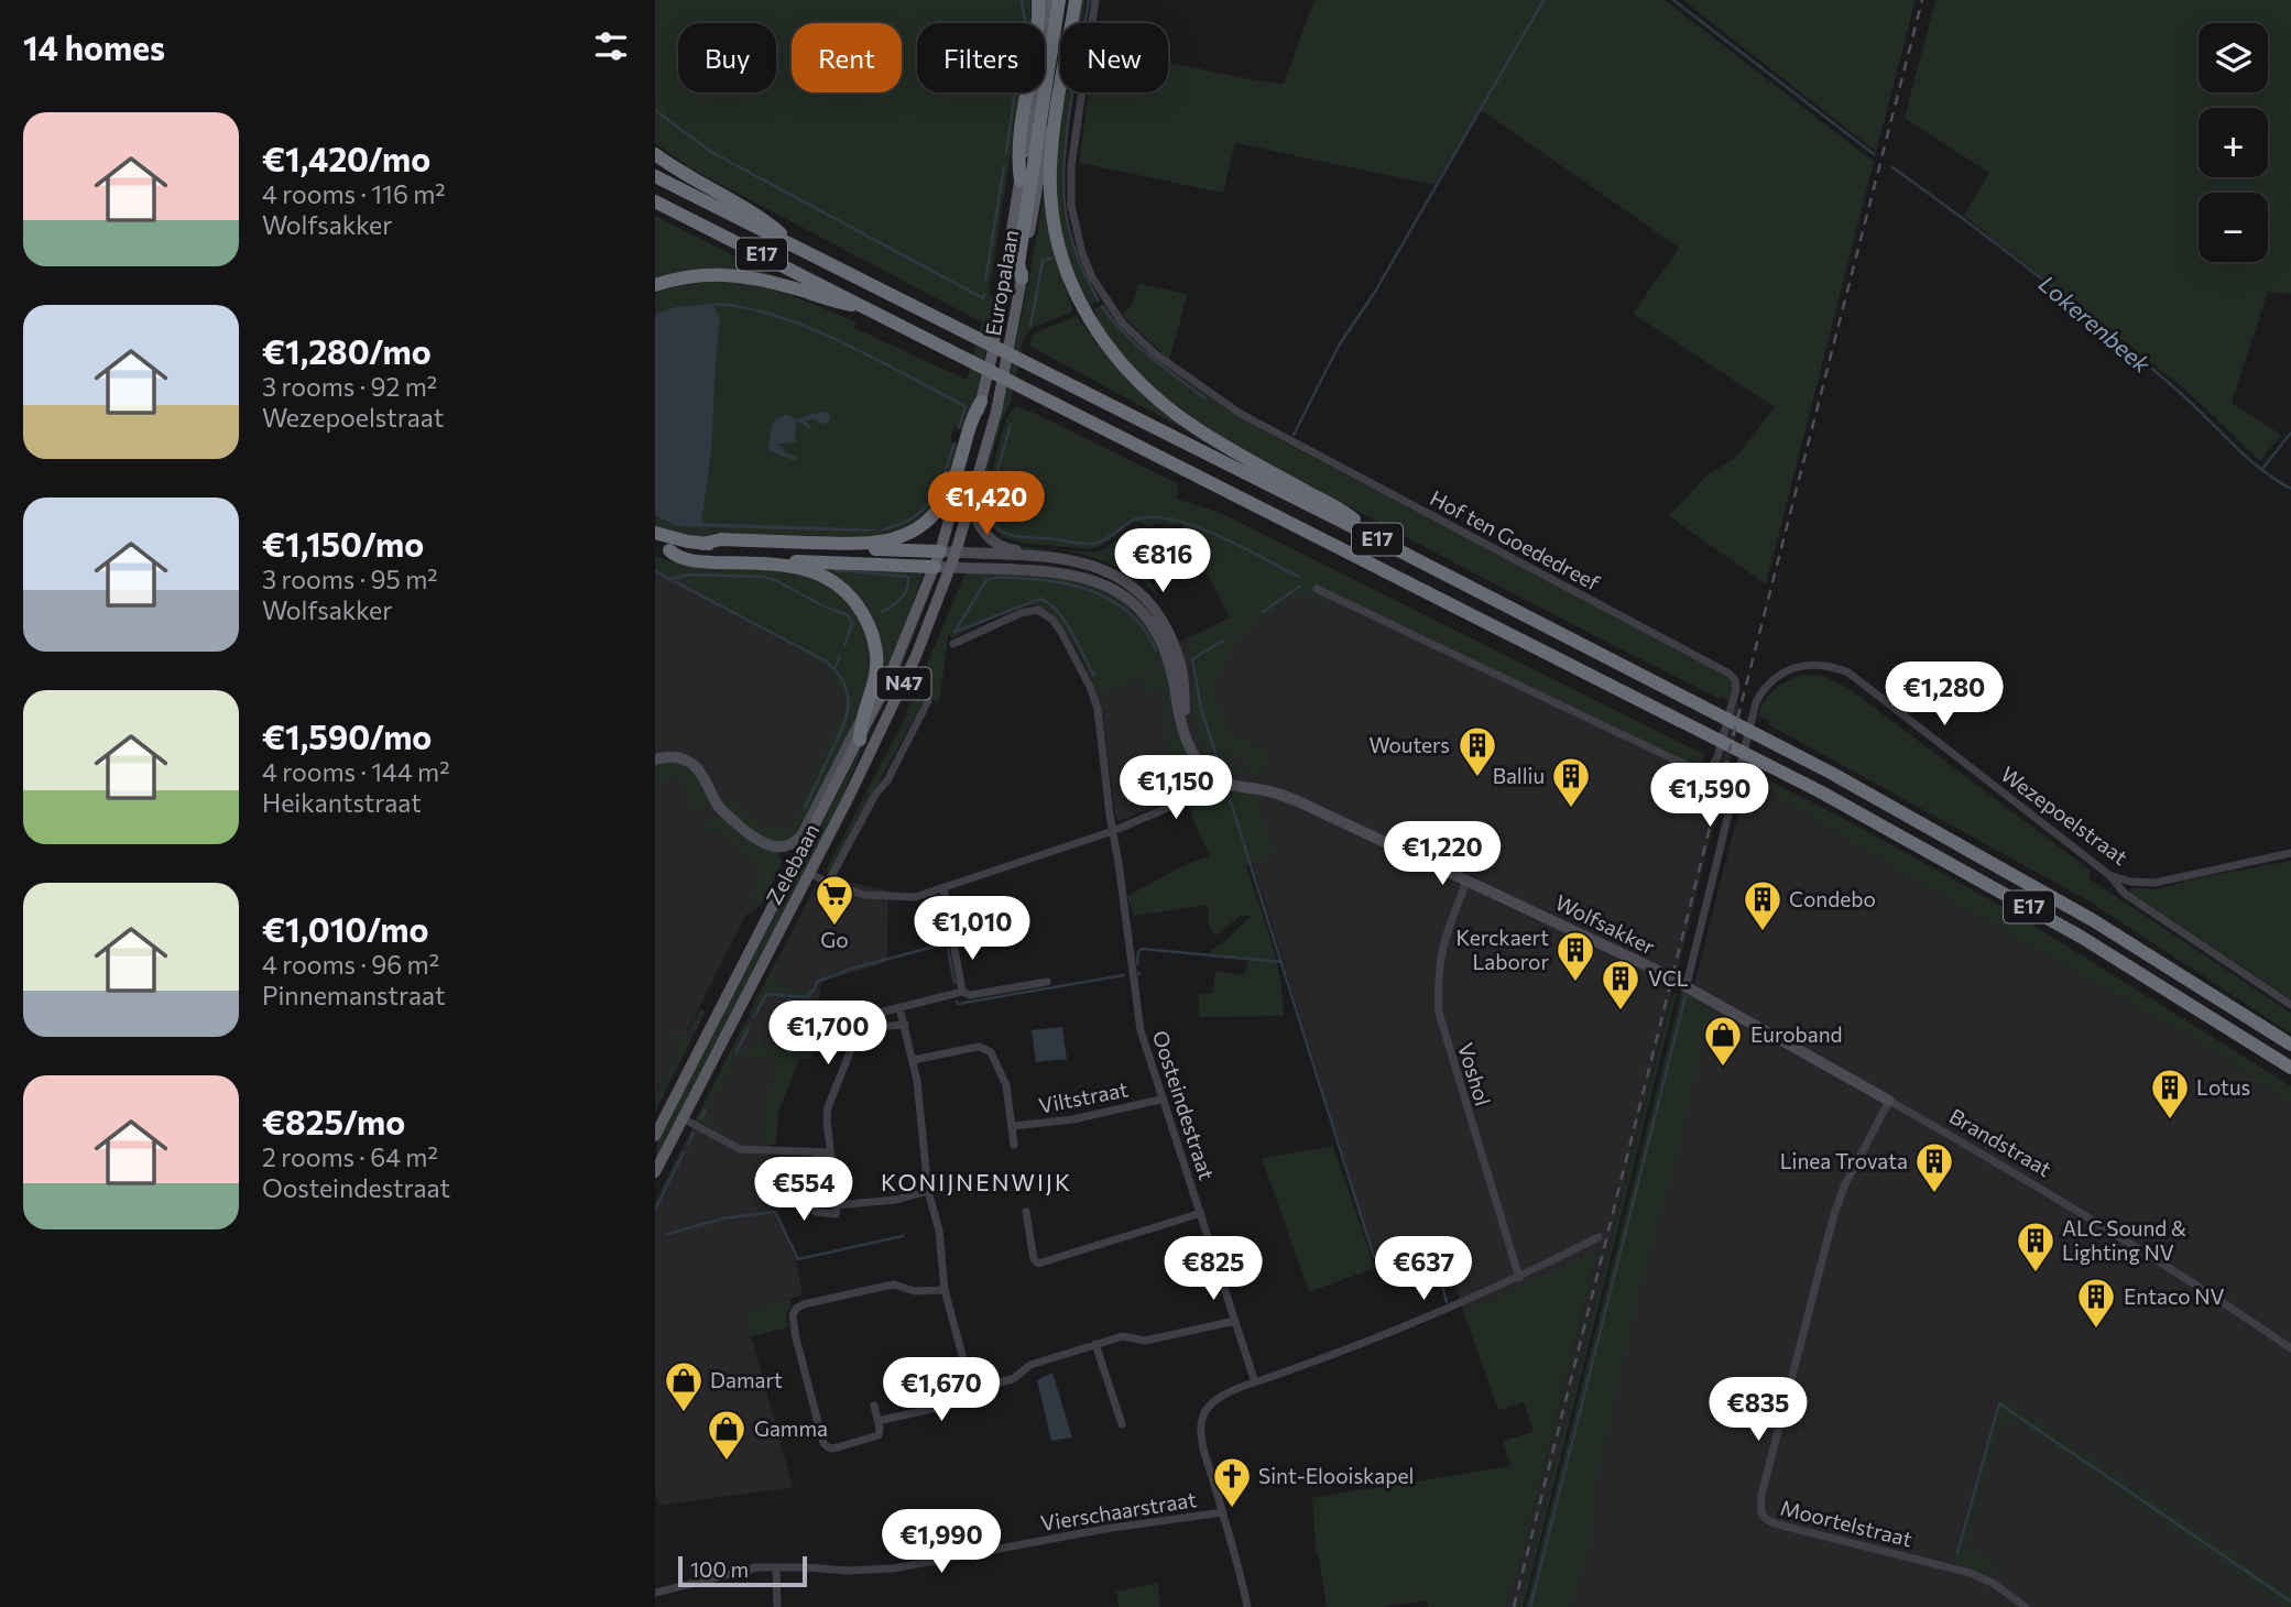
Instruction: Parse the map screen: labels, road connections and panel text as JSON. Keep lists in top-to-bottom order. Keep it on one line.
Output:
{"streets":{"highway":["E17"],"main road":["Europalaan","N47","Zelebaan"],"street":["Hof ten Goededreef","Wezepoelstraat","Wolfsakker","Voshol","Viltstraat","Oosteindestraat","Brandstraat","Vierschaarstraat","Moortelstraat"]},"crossings":[["Europalaan","Zelebaan"],["Wezepoelstraat","Wolfsakker"],["Wezepoelstraat","Brandstraat"],["Wolfsakker","Voshol"],["Wolfsakker","Brandstraat"],["Viltstraat","Oosteindestraat"],["Brandstraat","Moortelstraat"]],"districts":["KONIJNENWIJK"],"water":["Lokerenbeek"],"places":{"building":["Wouters","Balliu","Condebo","Kerckaert Laboror","VCL","Lotus","Linea Trovata","ALC Sound & Lighting NV","Entaco NV"],"supermarket":["Go"],"shop":["Euroband","Damart","Gamma"],"church":["Sint-Elooiskapel"]},"scale_bar":"100 m","page":{"heading":"14 homes","map_buttons":["+","−"],"chip":["Buy","Rent","Filters","New"],"list":[{"name":"€1,420/mo","note":"4 rooms · 116 m² · Wolfsakker"},{"name":"€1,280/mo","note":"3 rooms · 92 m² · Wezepoelstraat"},{"name":"€1,150/mo","note":"3 rooms · 95 m² · Wolfsakker"},{"name":"€1,590/mo","note":"4 rooms · 144 m² · Heikantstraat"},{"name":"€1,010/mo","note":"4 rooms · 96 m² · Pinnemanstraat"},{"name":"€825/mo","note":"2 rooms · 64 m² · Oosteindestraat"}],"price":["€1,420","€816","€1,280","€1,150","€1,590","€1,220","€1,010","€1,700","€554","€825","€637","€1,670","€835","€1,990"],"scale":"100 m"}}
